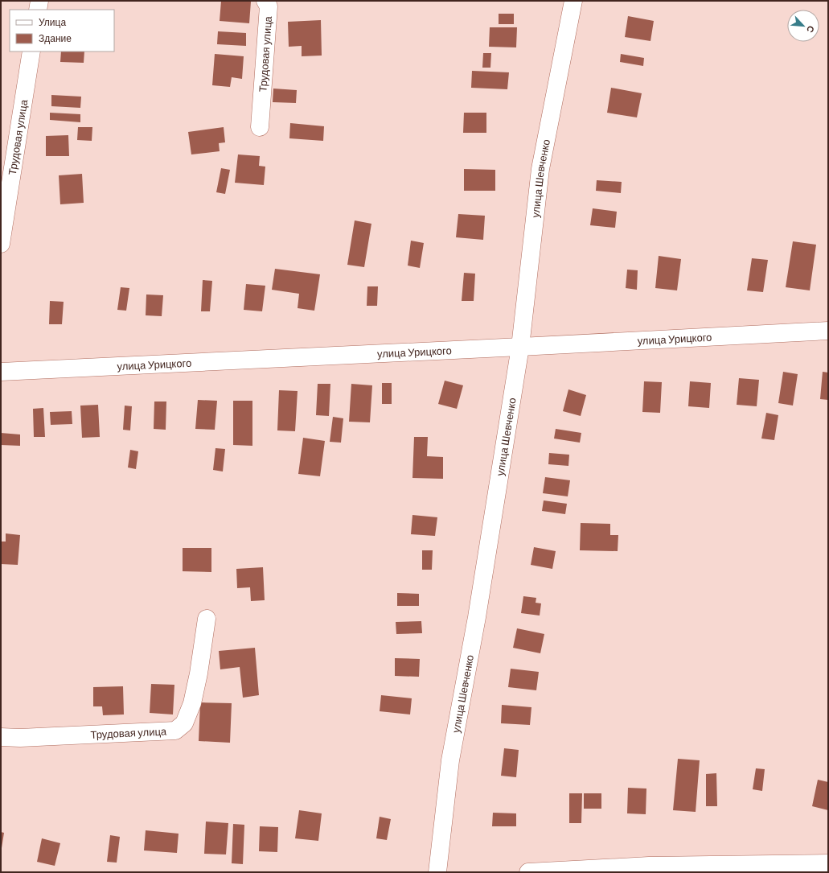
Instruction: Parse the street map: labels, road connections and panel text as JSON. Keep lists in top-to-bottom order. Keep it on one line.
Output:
{"streets":{"street":["Трудовая улица","улица Шевченко","улица Урицкого"]},"crossings":[["улица Шевченко","улица Урицкого"]],"legend":["Улица","Здание"],"north":"bottom right"}
